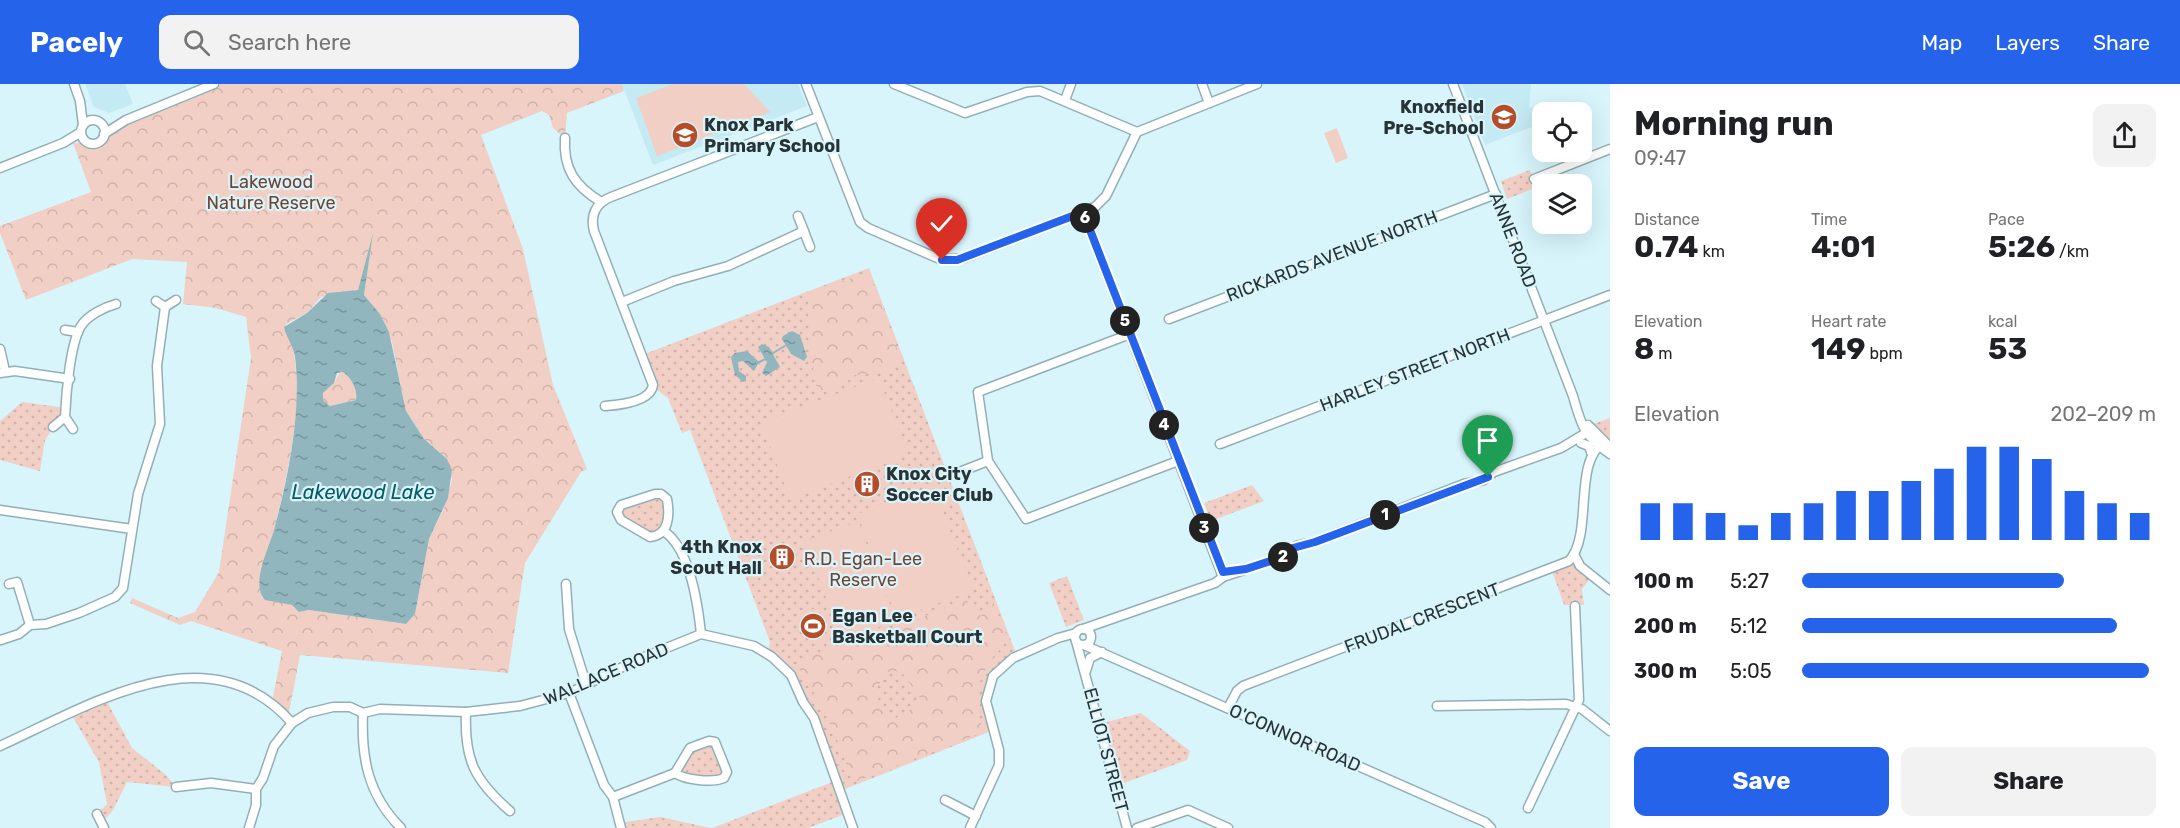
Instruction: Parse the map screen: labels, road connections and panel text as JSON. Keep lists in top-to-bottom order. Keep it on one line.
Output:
{"streets":{"street":["ANNE ROAD","RICKARDS AVENUE NORTH","HARLEY STREET NORTH","FRUDAL CRESCENT","WALLACE ROAD","O'CONNOR ROAD","ELLIOT STREET"]},"crossings":[["ANNE ROAD","RICKARDS AVENUE NORTH"],["ANNE ROAD","HARLEY STREET NORTH"],["FRUDAL CRESCENT","O'CONNOR ROAD"],["O'CONNOR ROAD","ELLIOT STREET"]],"water":["Lakewood Lake"],"parks":["Lakewood Nature Reserve","R.D. Egan-Lee Reserve"],"places":{"school or university":["Knoxfield Pre-School","Knox Park Primary School"],"building":["Knox City Soccer Club","4th Knox Scout Hall"],"sports":["Egan Lee Basketball Court"]},"page":{"header":"Pacely","search":"Search here","nav":["Map","Layers","Share"],"heading":["Morning run","09:47"],"stats":[["Distance","0.74 km"],["Time","4:01"],["Pace","5:26 /km"],["Elevation","8 m"],["Heart rate","149 bpm"],["kcal","53"]],"pins":["6","5","4","1","3","2"],"chart":["Elevation","202–209 m"],"list":[{"name":"100 m","note":"5:27"},{"name":"200 m","note":"5:12"},{"name":"300 m","note":"5:05"}],"buttons":["Save","Share"]}}
